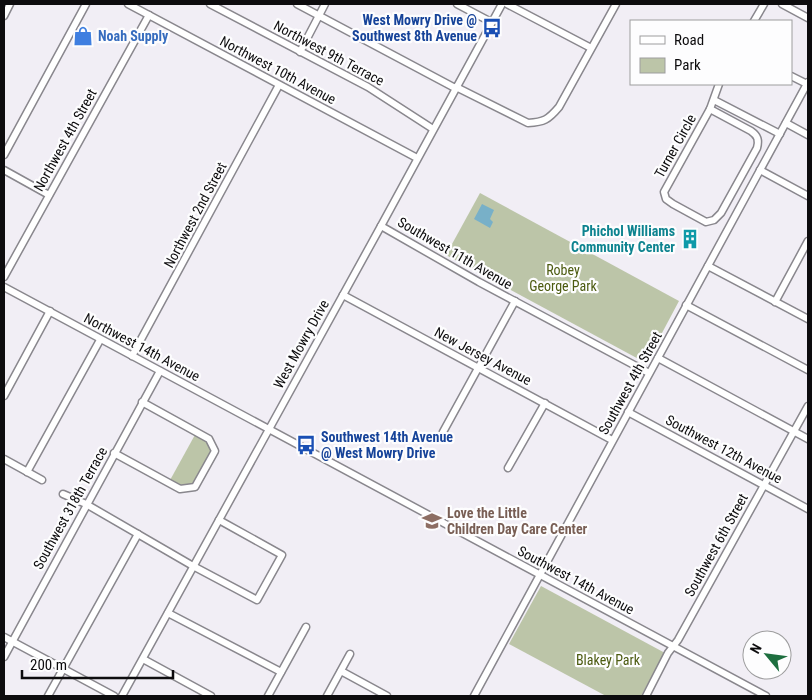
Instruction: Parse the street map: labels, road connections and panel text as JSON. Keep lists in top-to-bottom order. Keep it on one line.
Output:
{"streets":{"street":["Northwest 9th Terrace","Northwest 10th Avenue","Northwest 4th Street","Turner Circle","Northwest 2nd Street","Southwest 11th Avenue","West Mowry Drive","Northwest 14th Avenue","New Jersey Avenue","Southwest 4th Street","Southwest 12th Avenue","Southwest 318th Terrace","Southwest 6th Street","Southwest 14th Avenue"]},"crossings":[["Northwest 9th Terrace","West Mowry Drive"],["Northwest 10th Avenue","Northwest 4th Street"],["Northwest 10th Avenue","Northwest 2nd Street"],["Northwest 10th Avenue","West Mowry Drive"],["Northwest 2nd Street","Northwest 14th Avenue"],["Southwest 11th Avenue","West Mowry Drive"],["Southwest 11th Avenue","Southwest 4th Street"],["West Mowry Drive","Northwest 14th Avenue"],["West Mowry Drive","New Jersey Avenue"],["West Mowry Drive","Southwest 14th Avenue"],["Northwest 14th Avenue","Southwest 318th Terrace"],["Northwest 14th Avenue","Southwest 14th Avenue"],["New Jersey Avenue","Southwest 4th Street"],["Southwest 4th Street","Southwest 12th Avenue"],["Southwest 4th Street","Southwest 14th Avenue"],["Southwest 12th Avenue","Southwest 6th Street"],["Southwest 6th Street","Southwest 14th Avenue"]],"parks":["Robey George Park","Blakey Park"],"places":{"bus stop":["West Mowry Drive @ Southwest 8th Avenue","Southwest 14th Avenue @ West Mowry Drive"],"shop":["Noah Supply"],"building":["Phichol Williams Community Center"],"school or university":["Love the Little Children Day Care Center"]},"legend":["Road","Park"],"scale_bar":"200 m","north":"top left"}
